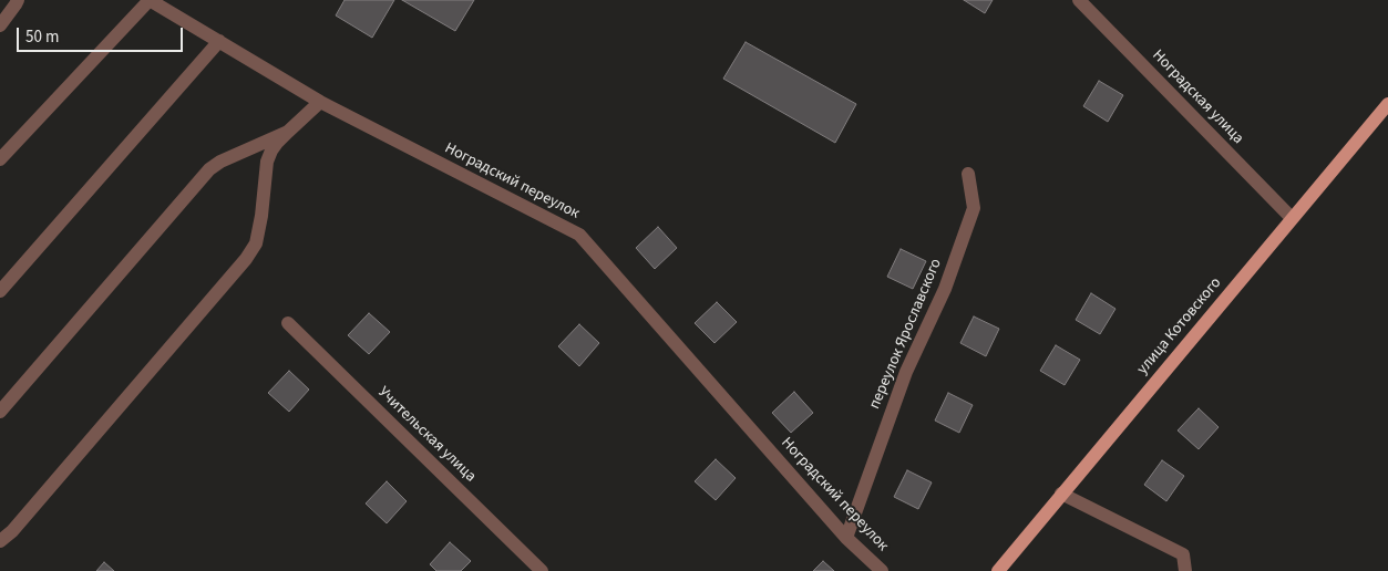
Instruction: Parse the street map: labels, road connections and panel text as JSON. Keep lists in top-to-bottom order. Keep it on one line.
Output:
{"streets":{"main road":["улица Котовского"],"street":["Ноградская улица","Ноградский переулок","переулок Ярославского","Учительская улица"]},"crossings":[["Ноградская улица","улица Котовского"],["Ноградский переулок","переулок Ярославского"]],"scale_bar":"50 m"}
